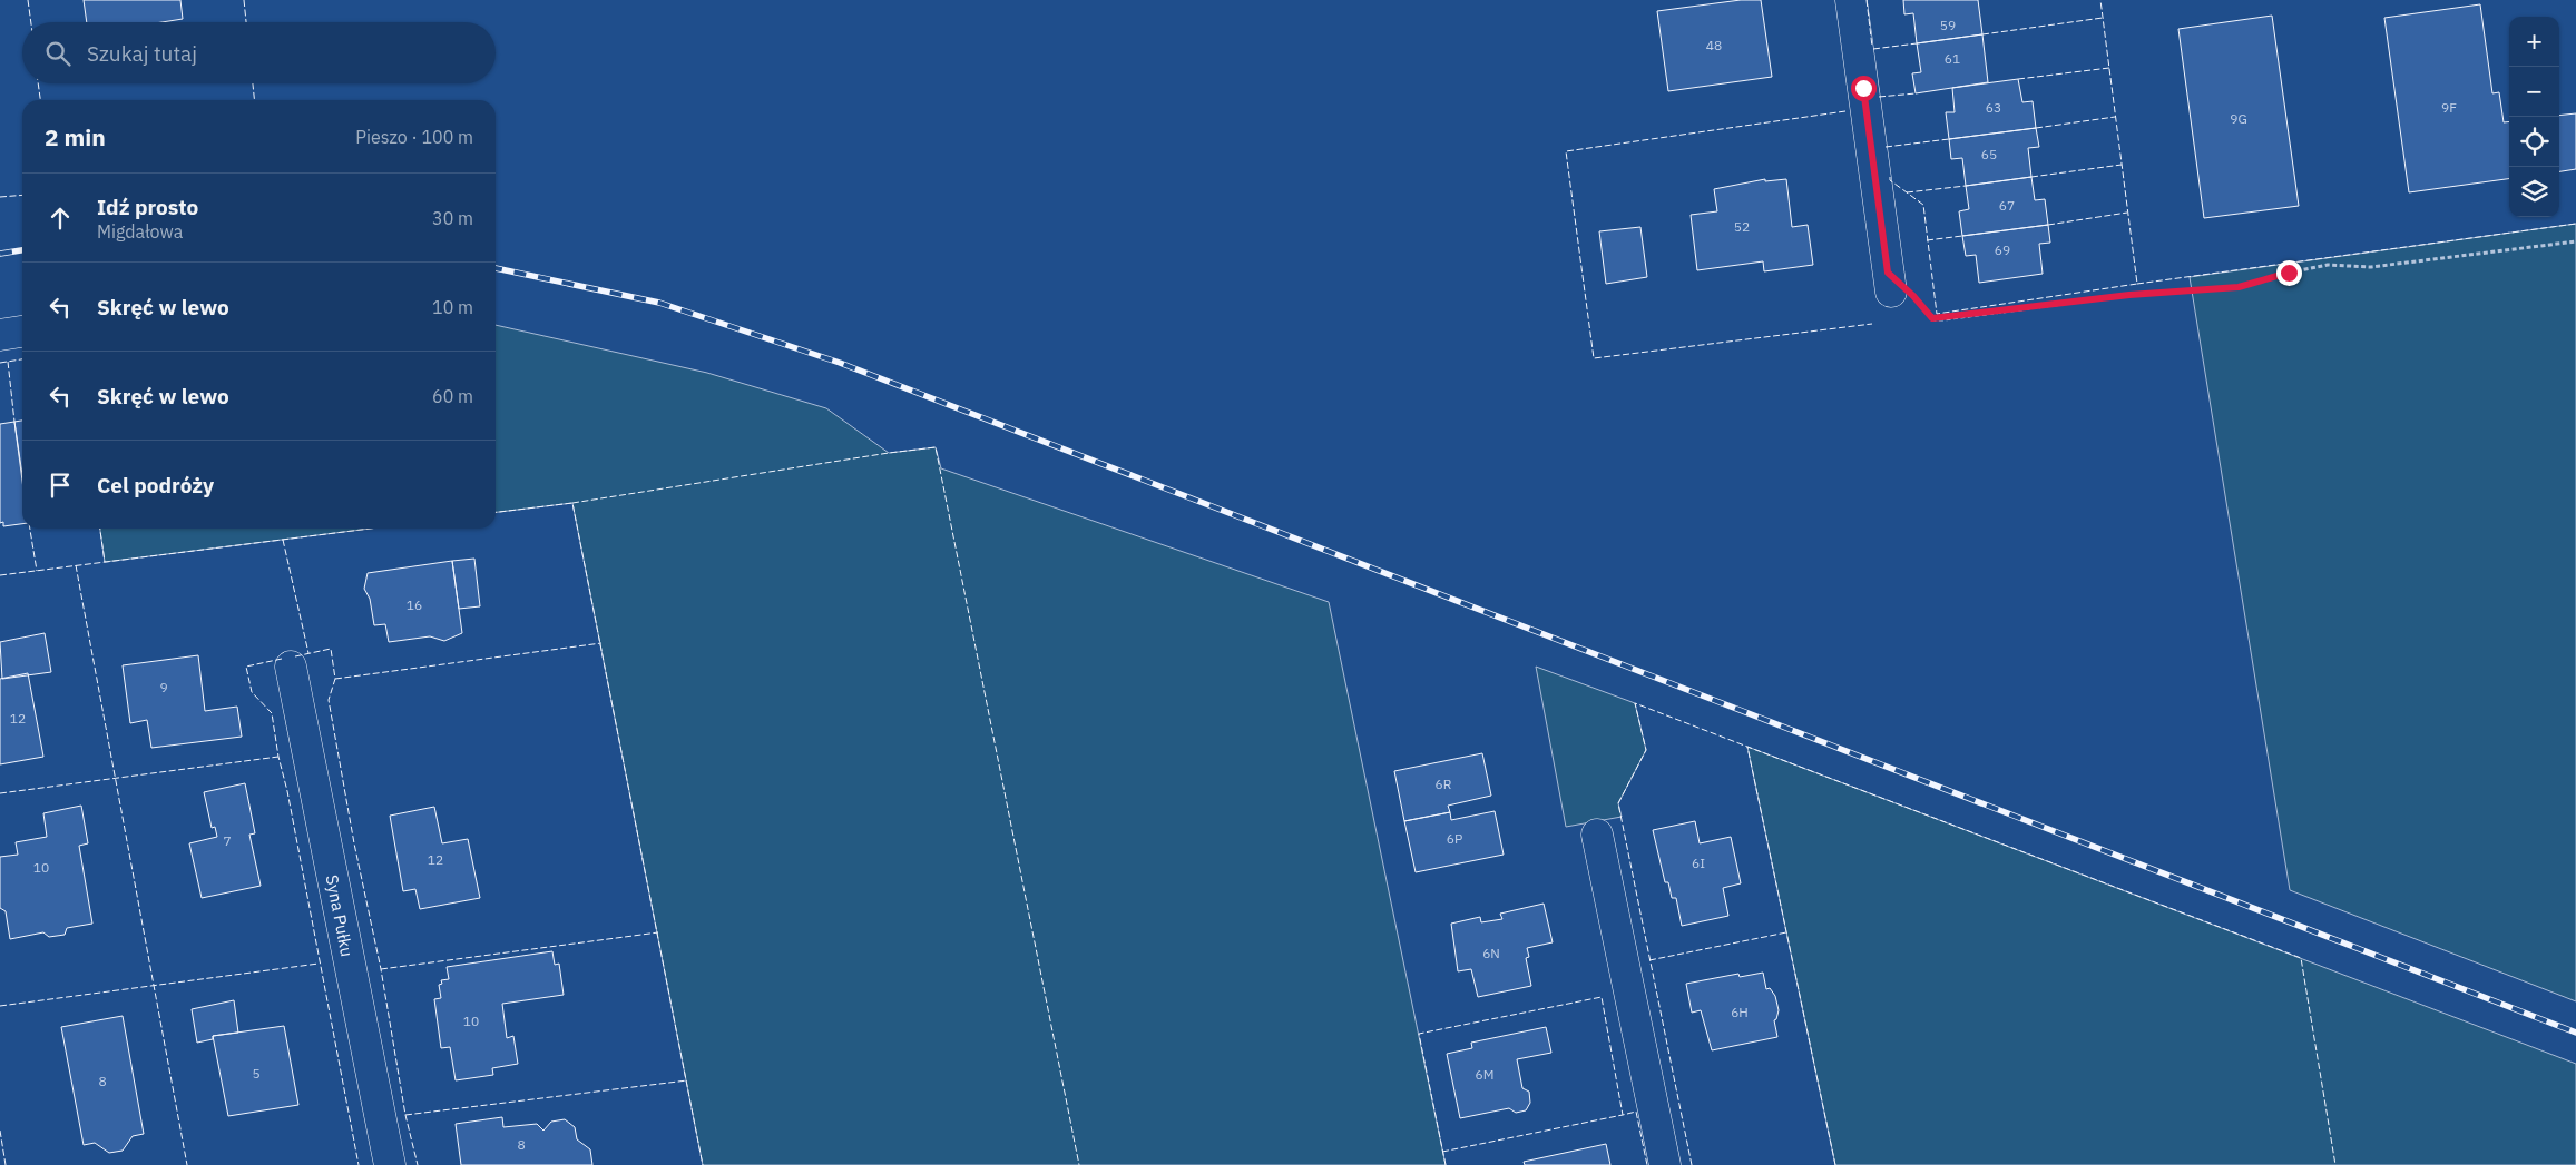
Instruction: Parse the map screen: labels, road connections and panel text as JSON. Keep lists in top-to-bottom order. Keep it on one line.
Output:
{"streets":{"street":["Syna Pułku"]},"house_numbers":["59","48","61","63","9F","9G","65","67","52","69","16","9","12","6R","6P","7","12","6I","10","6N","6H","10","5","6M","8","8"],"page":{"map_buttons":["+","−"],"search":"Szukaj tutaj","heading":["2 min","Pieszo · 100 m"],"list":[["Idź prosto","Migdałowa","30 m"],["Skręć w lewo","10 m"],["Skręć w lewo","60 m"],"Cel podróży"]}}
